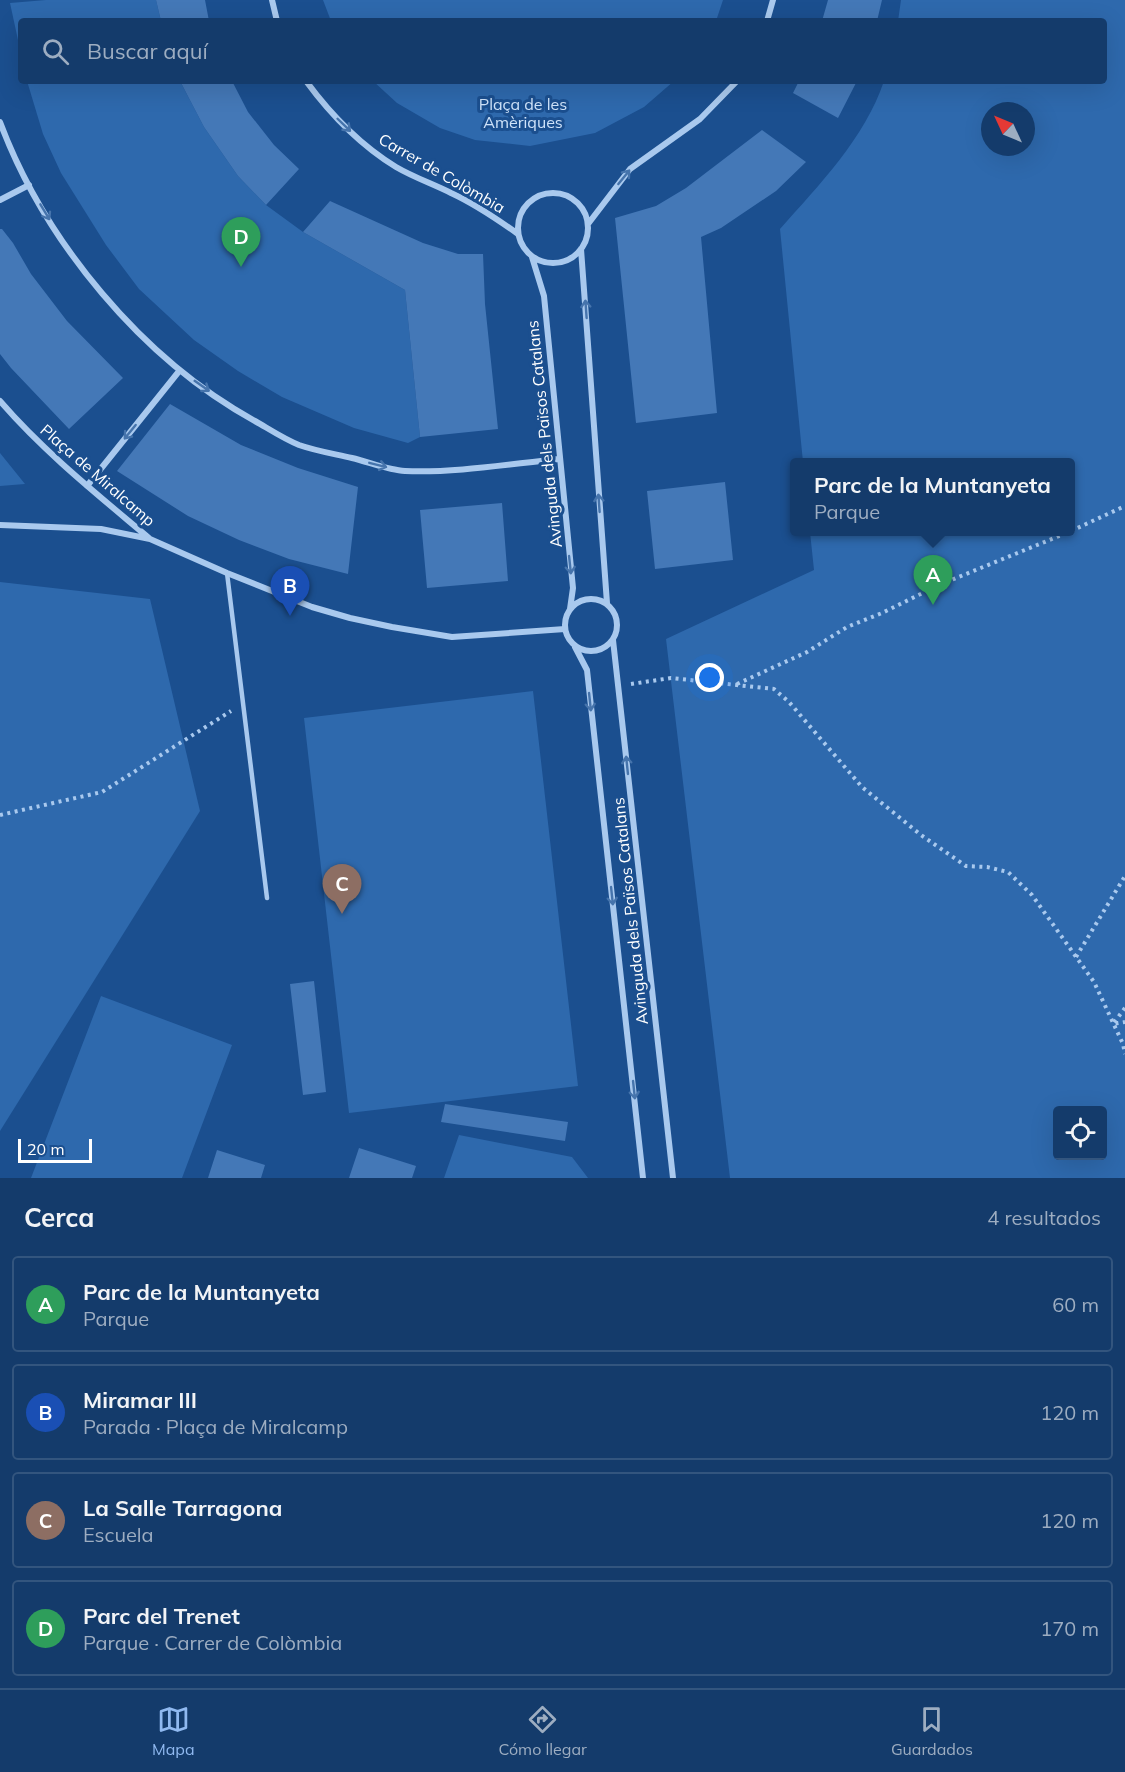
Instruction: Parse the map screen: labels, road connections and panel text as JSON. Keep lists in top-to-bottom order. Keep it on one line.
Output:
{"streets":{"street":["Carrer de Colòmbia","Avinguda dels Països Catalans","Plaça de Miralcamp"]},"crossings":[["Carrer de Colòmbia","Avinguda dels Països Catalans"]],"one_way":["Carrer de Colòmbia"],"parks":["Plaça de les Amèriques"],"scale_bar":"20 m","north":"top left","page":{"search":"Buscar aquí","pins":["D","A","B","C"],"popup":["Parc de la Muntanyeta","Parque"],"scale":"20 m","heading":["Cerca","4 resultados"],"list":[{"mark":"A","name":"Parc de la Muntanyeta","note":"Parque","value":"60 m"},{"mark":"B","name":"Miramar III","note":"Parada · Plaça de Miralcamp","value":"120 m"},{"mark":"C","name":"La Salle Tarragona","note":"Escuela","value":"120 m"},{"mark":"D","name":"Parc del Trenet","note":"Parque · Carrer de Colòmbia","value":"170 m"}],"nav":["Mapa","Cómo llegar","Guardados"]}}
